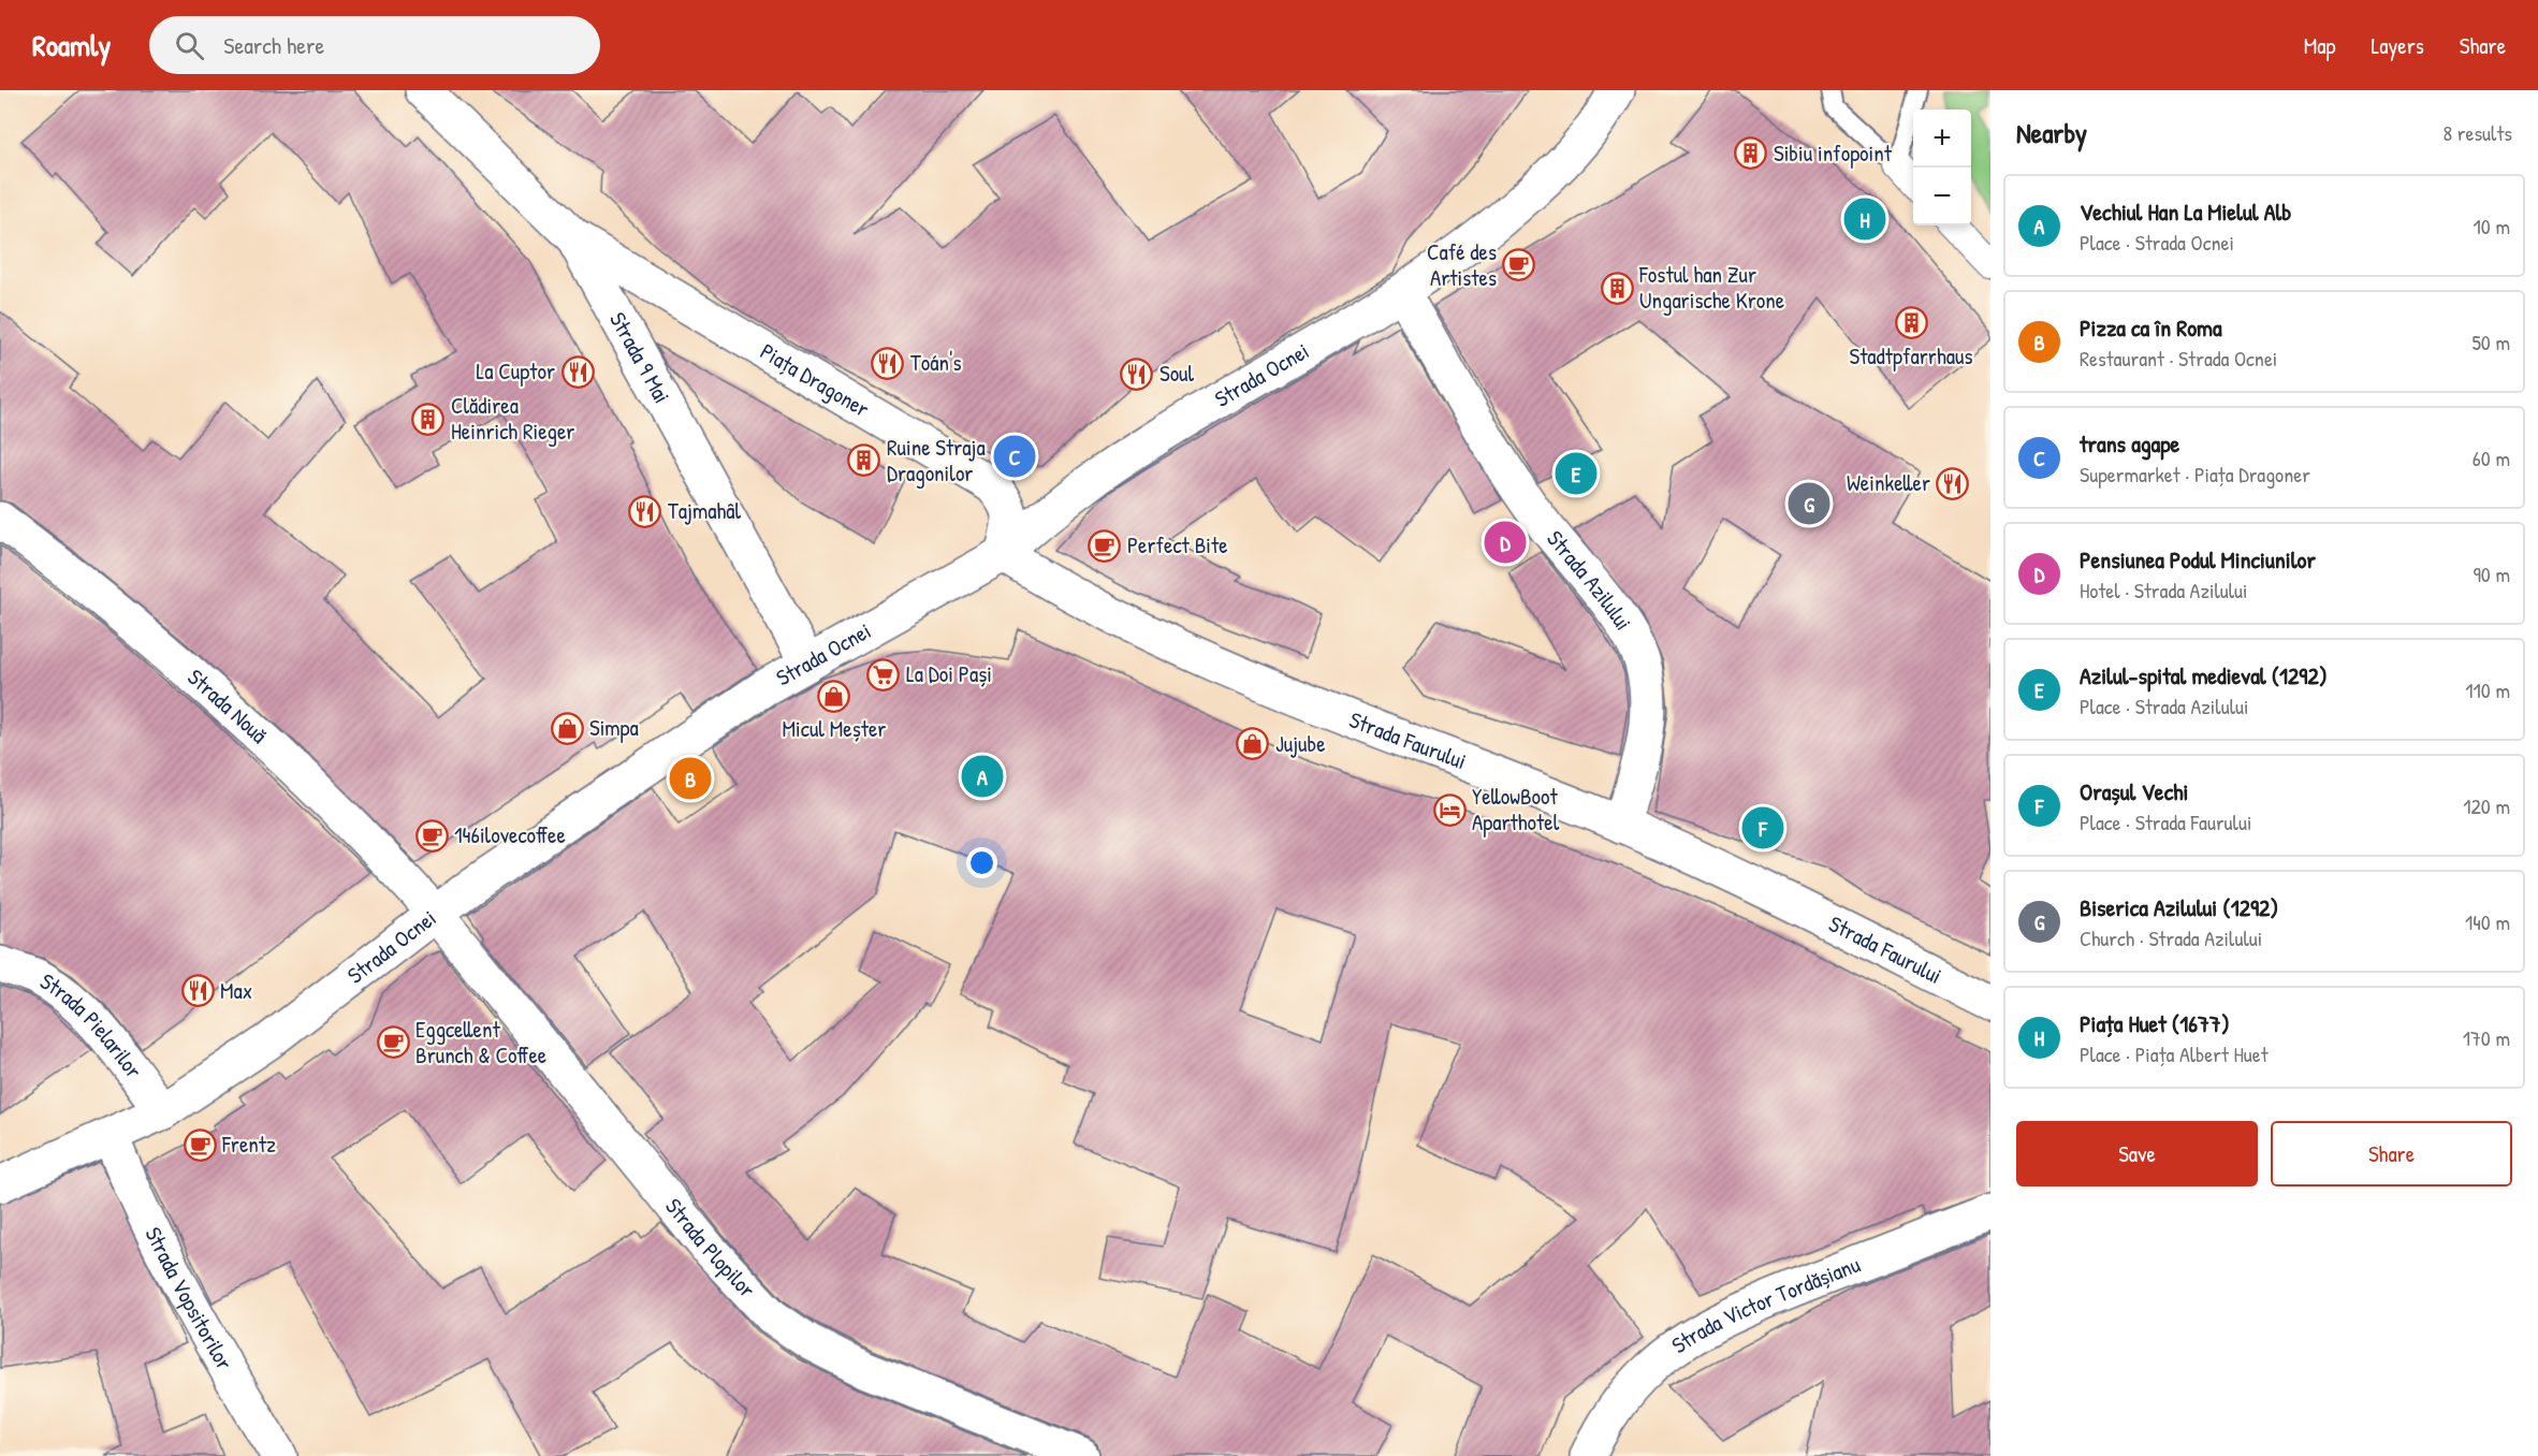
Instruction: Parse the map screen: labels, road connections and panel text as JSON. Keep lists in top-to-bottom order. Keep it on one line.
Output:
{"streets":{"street":["Strada 9 Mai","Strada Ocnei","Piața Dragoner","Strada Azilului","Strada Nouă","Strada Faurului","Strada Pielarilor","Strada Plopilor","Strada Vopsitorilor","Strada Victor Tordășianu"]},"crossings":[["Strada 9 Mai","Strada Ocnei"],["Strada 9 Mai","Piața Dragoner"],["Strada Ocnei","Piața Dragoner"],["Strada Ocnei","Strada Azilului"],["Strada Ocnei","Strada Nouă"],["Strada Ocnei","Strada Faurului"],["Strada Ocnei","Strada Pielarilor"],["Strada Ocnei","Strada Plopilor"],["Strada Ocnei","Strada Vopsitorilor"],["Piața Dragoner","Strada Faurului"],["Strada Azilului","Strada Faurului"],["Strada Nouă","Strada Plopilor"]],"places":{"building":["Sibiu infopoint","Fostul han Zur Ungarische Krone","Stadtpfarrhaus","Clădirea Heinrich Rieger","Ruine Straja Dragonilor"],"cafe":["Café des Artistes","Perfect Bite","146ilovecoffee","Eggcellent Brunch & Coffee","Frentz"],"restaurant":["Toán's","La Cuptor","Soul","Weinkeller","Tajmahâl","Max"],"supermarket":["La Doi Pași"],"shop":["Micul Meșter","Simpa","Jujube"],"hotel":["YellowBoot Aparthotel"]},"page":{"header":"Roamly","search":"Search here","nav":["Map","Layers","Share"],"heading":["Nearby","8 results"],"map_buttons":["+","−"],"list":[{"mark":"A","name":"Vechiul Han La Mielul Alb","note":"Place · Strada Ocnei","value":"10 m"},{"mark":"B","name":"Pizza ca în Roma","note":"Restaurant · Strada Ocnei","value":"50 m"},{"mark":"C","name":"trans agape","note":"Supermarket · Piața Dragoner","value":"60 m"},{"mark":"D","name":"Pensiunea Podul Minciunilor","note":"Hotel · Strada Azilului","value":"90 m"},{"mark":"E","name":"Azilul-spital medieval (1292)","note":"Place · Strada Azilului","value":"110 m"},{"mark":"F","name":"Orașul Vechi","note":"Place · Strada Faurului","value":"120 m"},{"mark":"G","name":"Biserica Azilului (1292)","note":"Church · Strada Azilului","value":"140 m"},{"mark":"H","name":"Piața Huet (1677)","note":"Place · Piața Albert Huet","value":"170 m"}],"pins":["H","C","E","G","D","A","B","F"],"buttons":["Save","Share"]}}
